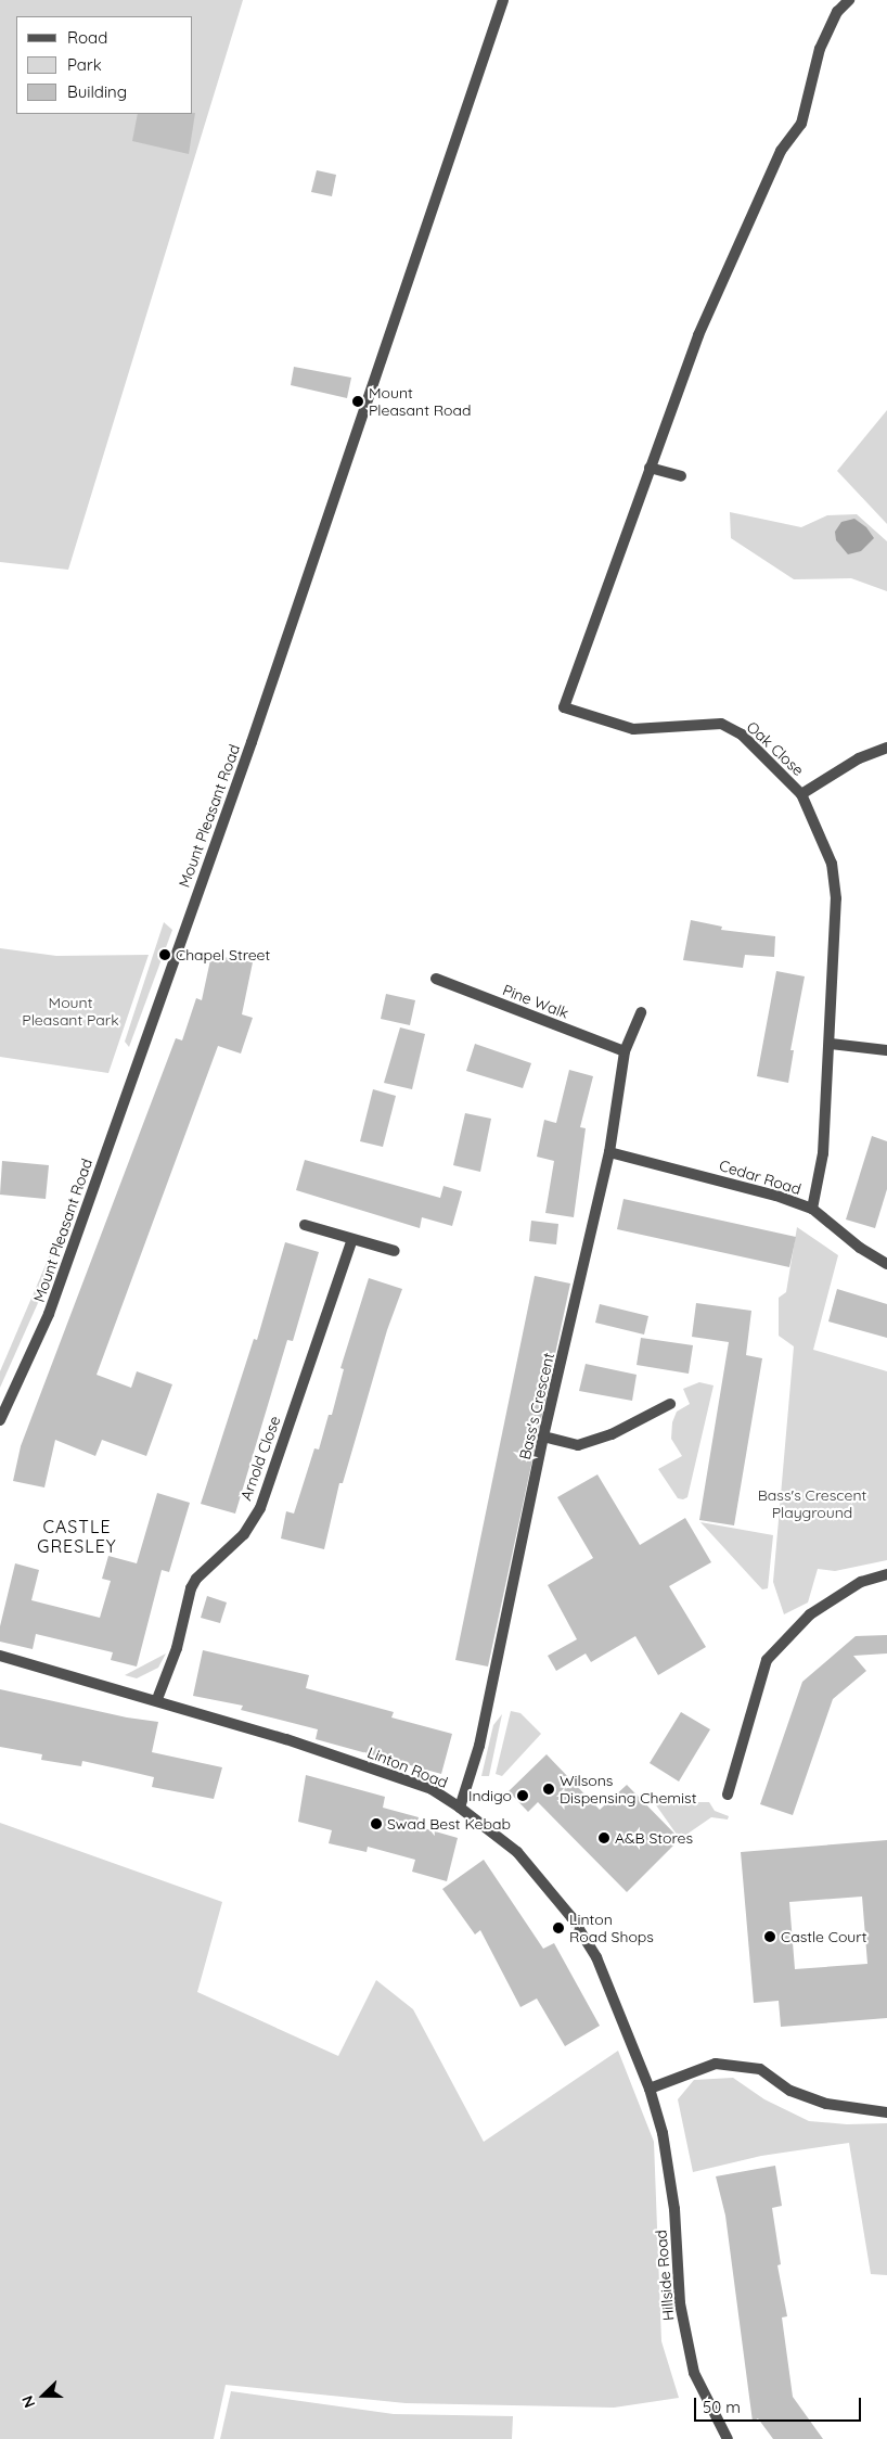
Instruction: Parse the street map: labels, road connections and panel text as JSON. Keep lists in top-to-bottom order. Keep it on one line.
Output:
{"streets":{"street":["Oak Close","Mount Pleasant Road","Pine Walk","Cedar Road","Bass's Crescent","Arnold Close","Linton Road","Hillside Road"]},"crossings":[["Oak Close","Cedar Road"],["Pine Walk","Bass's Crescent"],["Cedar Road","Bass's Crescent"],["Bass's Crescent","Linton Road"],["Arnold Close","Linton Road"],["Linton Road","Hillside Road"]],"districts":["CASTLE GRESLEY"],"parks":["Mount Pleasant Park","Bass's Crescent Playground"],"places":["Mount Pleasant Road","Chapel Street","Wilsons Dispensing Chemist","Indigo","Swad Best Kebab","A&B Stores","Linton Road Shops","Castle Court"],"legend":["Road","Park","Building"],"scale_bar":"50 m","north":"left"}
